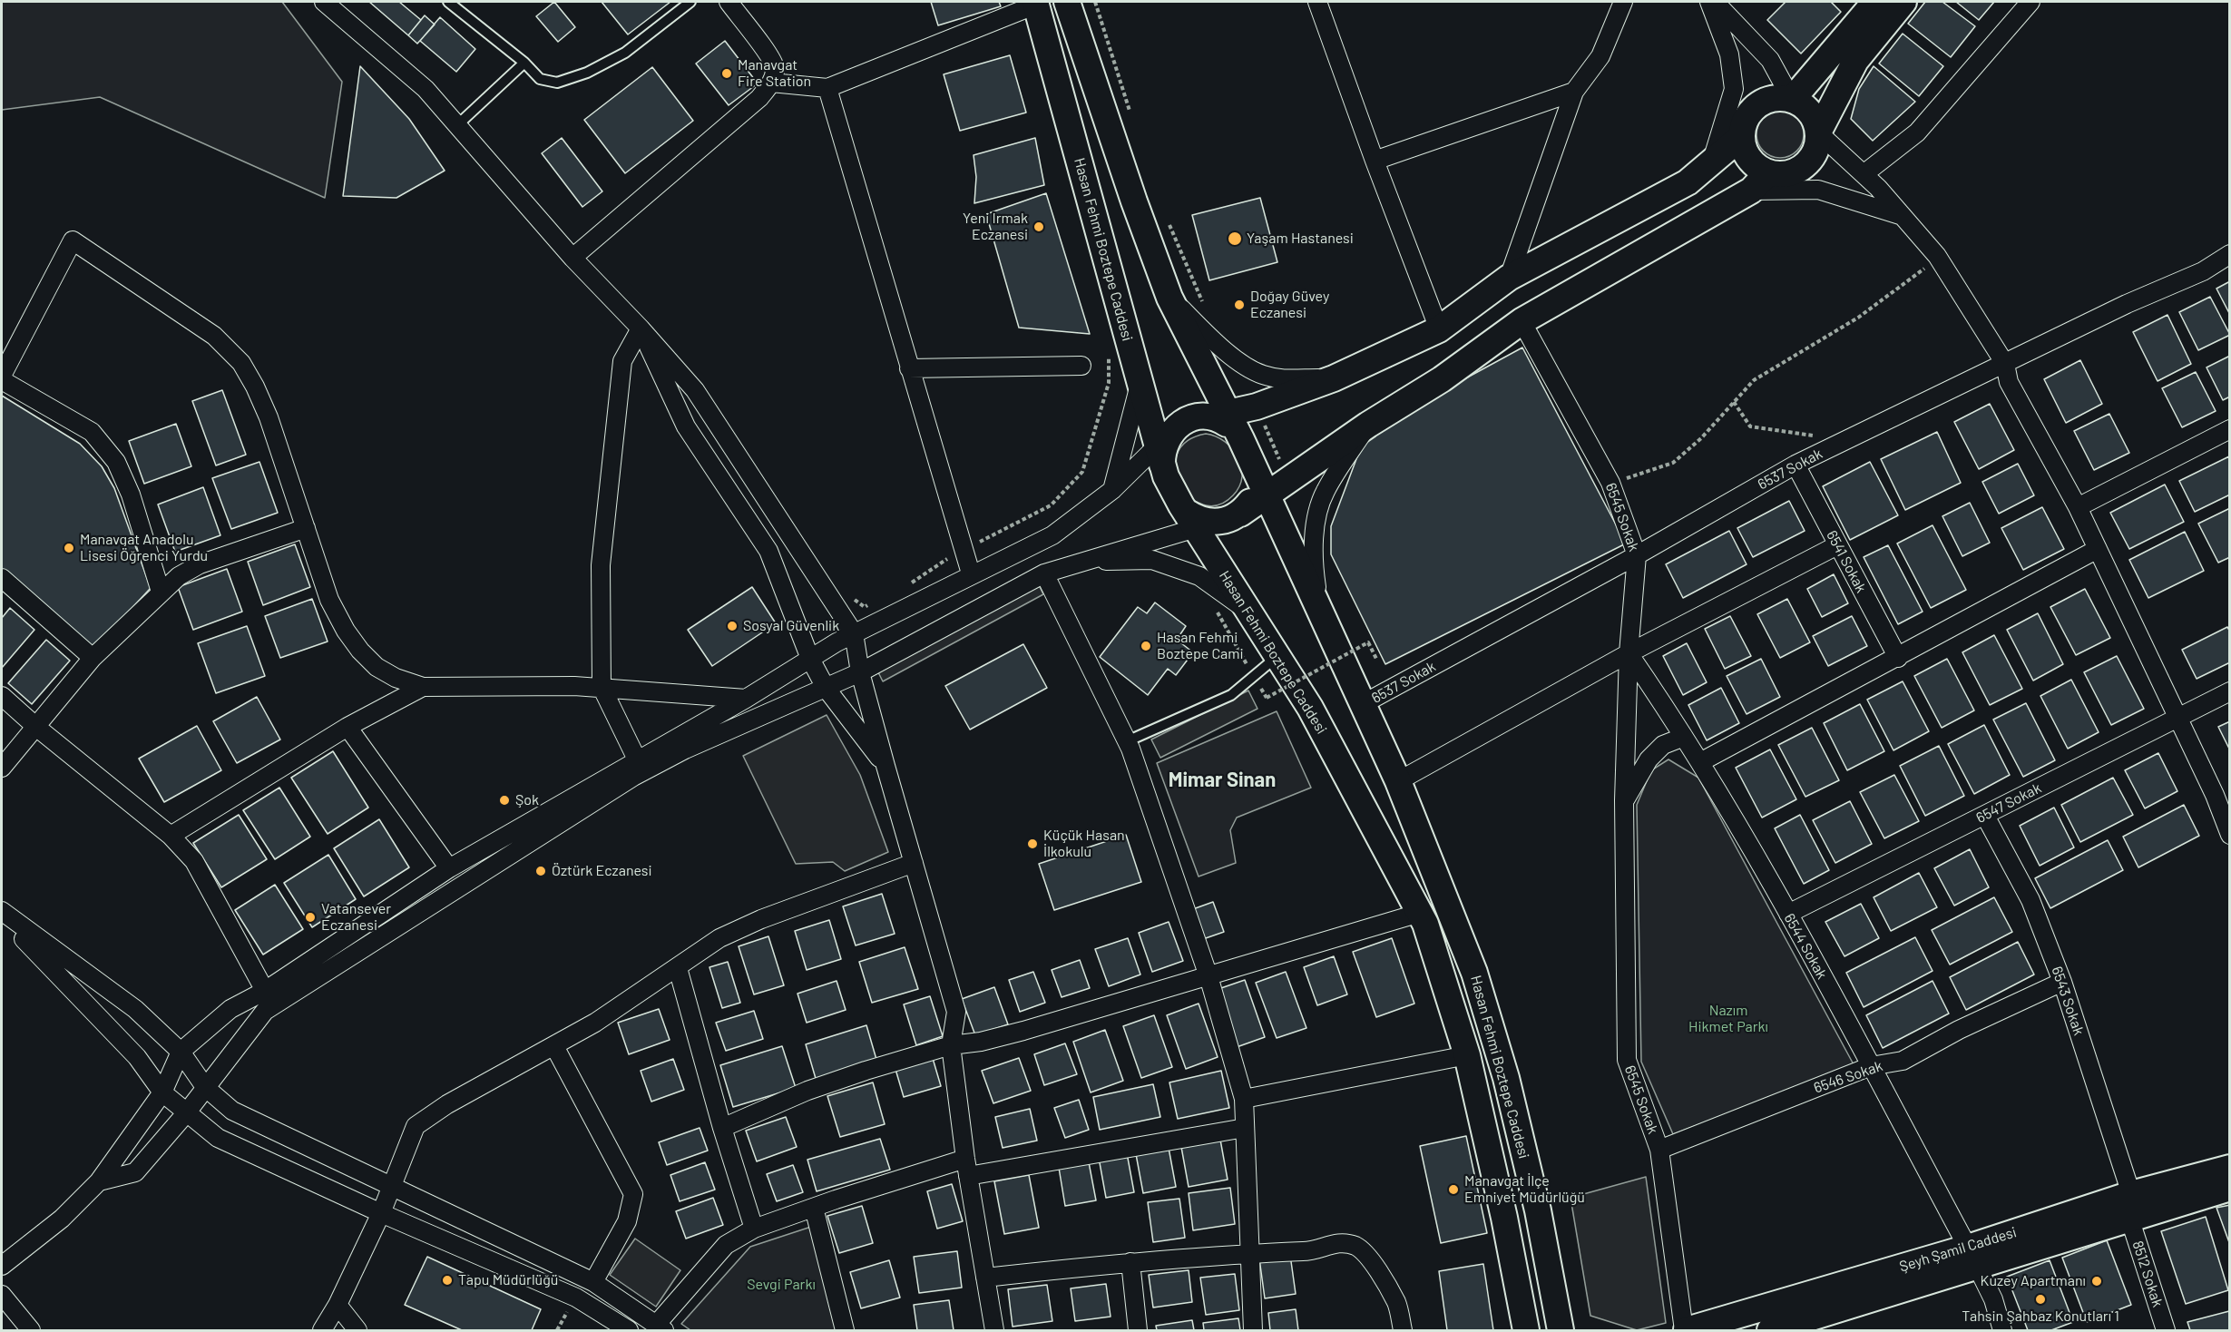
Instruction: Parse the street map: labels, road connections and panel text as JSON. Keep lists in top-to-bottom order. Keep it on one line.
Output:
{"streets":{"main road":["Hasan Fehmi Boztepe Caddesi","Şeyh Şamil Caddesi"],"street":["6537 Sokak","6545 Sokak","6541 Sokak","6547 Sokak","6544 Sokak","6543 Sokak","6546 Sokak","8512 Sokak"]},"crossings":[["Hasan Fehmi Boztepe Caddesi","6537 Sokak"],["6537 Sokak","6545 Sokak"],["6537 Sokak","6541 Sokak"],["6545 Sokak","6544 Sokak"],["6545 Sokak","6546 Sokak"],["6545 Sokak","Şeyh Şamil Caddesi"],["6547 Sokak","6544 Sokak"],["6547 Sokak","6543 Sokak"],["6544 Sokak","6546 Sokak"],["6544 Sokak","Şeyh Şamil Caddesi"],["6543 Sokak","6546 Sokak"],["6543 Sokak","Şeyh Şamil Caddesi"],["6543 Sokak","8512 Sokak"],["Şeyh Şamil Caddesi","8512 Sokak"]],"districts":["Mimar Sinan"],"parks":["Nazım Hikmet Parkı","Sevgi Parkı"],"places":["Manavgat Fire Station","Yeni Irmak Eczanesi","Yaşam Hastanesi","Doğay Güvey Eczanesi","Manavgat Anadolu Lisesi Öğrenci Yurdu","Sosyal Güvenlik","Hasan Fehmi Boztepe Cami","Şok","Küçük Hasan İlkokulu","Öztürk Eczanesi","Vatansever Eczanesi","Manavgat İlçe Emniyet Müdürlüğü","Tapu Müdürlüğü","Kuzey Apartmanı","Tahsin Şahbaz Konutları 1"]}
